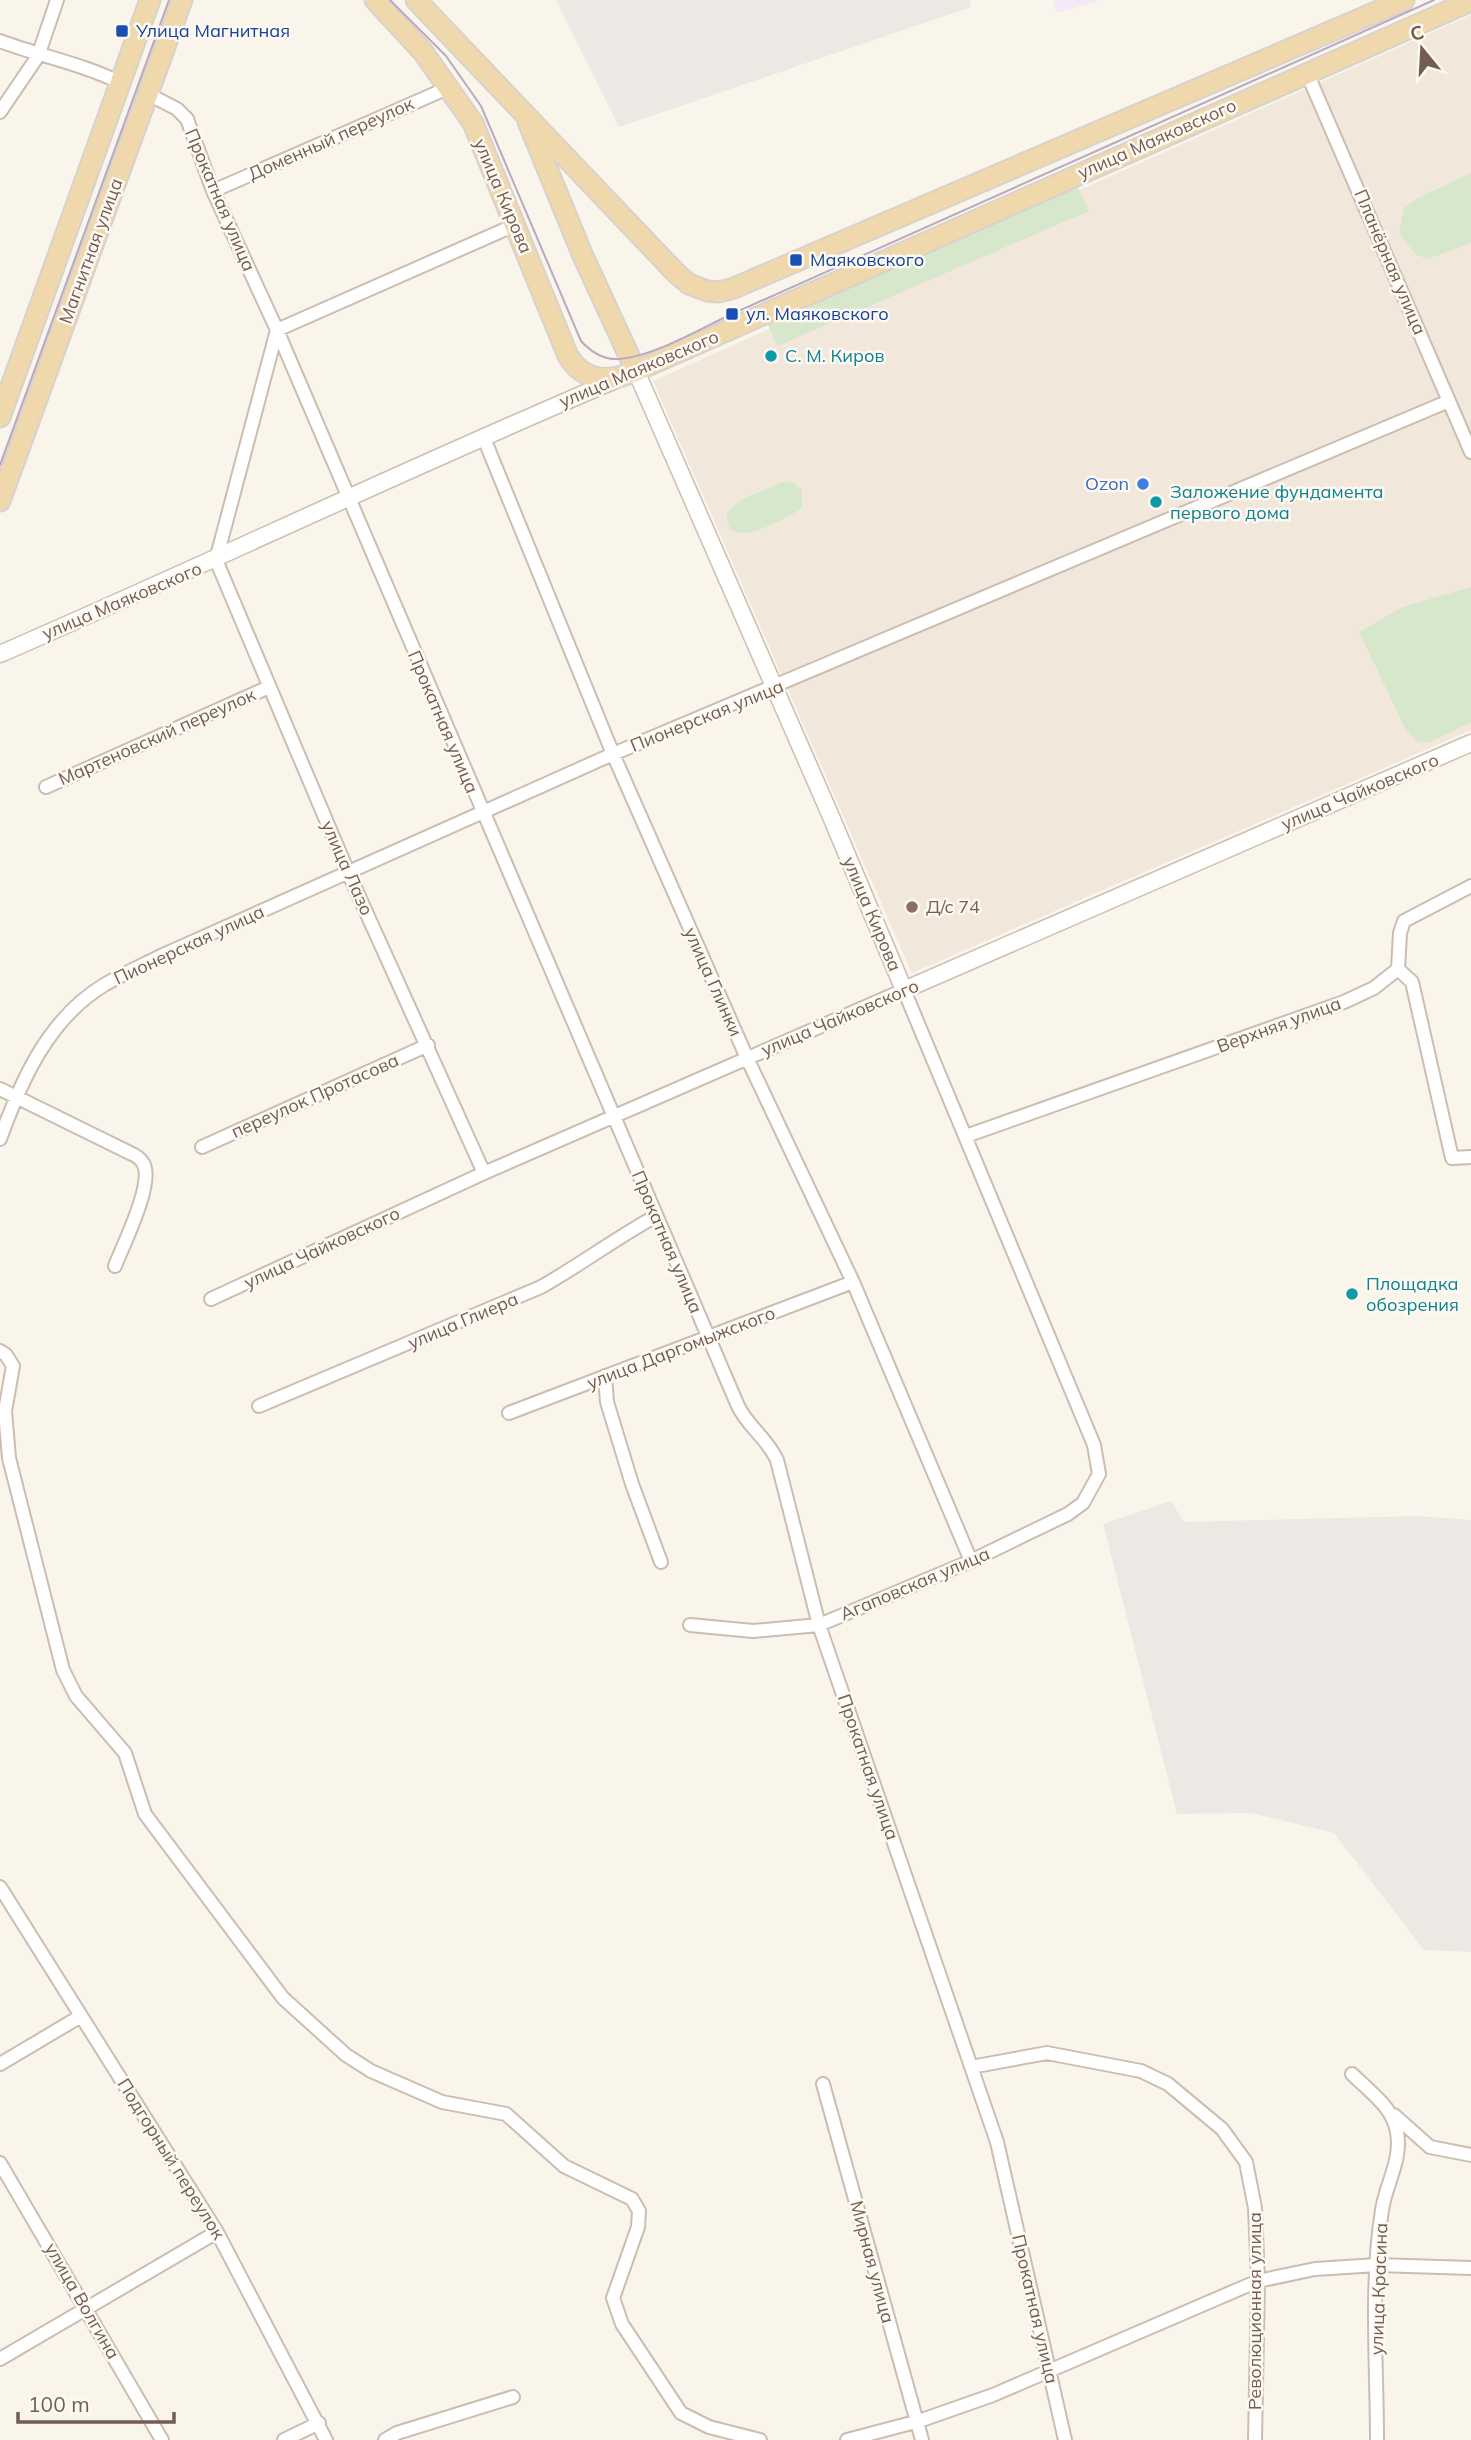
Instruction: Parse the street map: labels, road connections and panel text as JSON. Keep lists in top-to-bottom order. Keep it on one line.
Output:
{"streets":{"main road":["улица Маяковского","улица Кирова","Магнитная улица","улица Чайковского"],"street":["Доменный переулок","Прокатная улица","Планёрная улица","Пионерская улица","Мартеновский переулок","улица Лазо","улица Глинки","Верхняя улица","переулок Протасова","улица Глиера","улица Даргомыжского","Агаповская улица","Подгорный переулок","Мирная улица","улица Красина","улица Волгина","Революционная улица"]},"crossings":[["Доменный переулок","улица Кирова"],["Доменный переулок","Прокатная улица"],["улица Маяковского","улица Кирова"],["улица Маяковского","Прокатная улица"],["улица Маяковского","Планёрная улица"],["улица Маяковского","улица Лазо"],["улица Маяковского","улица Глинки"],["улица Кирова","Пионерская улица"],["улица Кирова","улица Чайковского"],["улица Кирова","Верхняя улица"],["улица Кирова","Агаповская улица"],["Прокатная улица","Магнитная улица"],["Прокатная улица","Пионерская улица"],["Прокатная улица","улица Чайковского"],["Прокатная улица","улица Глиера"],["Прокатная улица","улица Даргомыжского"],["Прокатная улица","Агаповская улица"],["Прокатная улица","Революционная улица"],["Планёрная улица","Пионерская улица"],["Пионерская улица","улица Лазо"],["Пионерская улица","улица Глинки"],["Мартеновский переулок","улица Лазо"],["улица Чайковского","улица Лазо"],["улица Чайковского","улица Глинки"],["улица Лазо","переулок Протасова"],["улица Глинки","улица Даргомыжского"],["улица Глинки","Агаповская улица"]],"places":{"transit":["Улица Магнитная","Маяковского","ул. Маяковского"],"other":["С. М. Киров","Ozon","Заложение фундамента первого дома","Д/с 74","Площадка обозрения"]},"scale_bar":"100 m","north":"top"}
